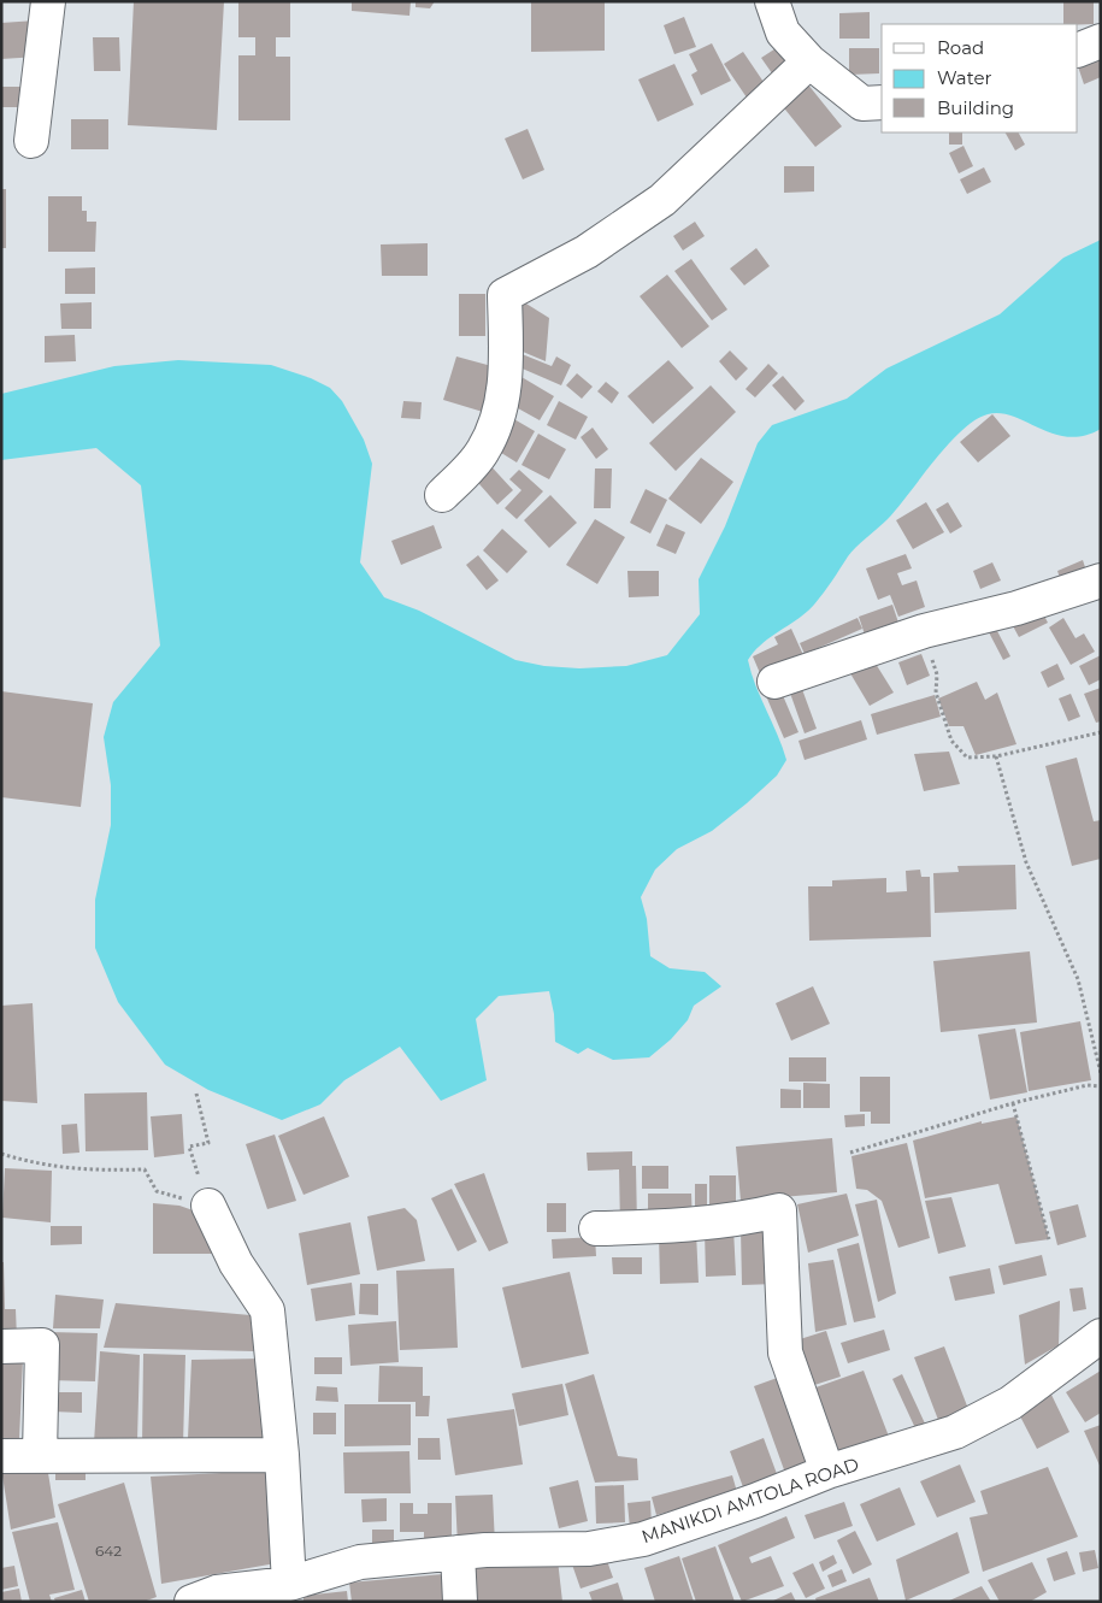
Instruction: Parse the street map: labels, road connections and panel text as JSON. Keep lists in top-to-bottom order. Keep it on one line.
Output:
{"streets":{"street":["MANIKDI AMTOLA ROAD"]},"house_numbers":["642"],"legend":["Road","Water","Building"]}
